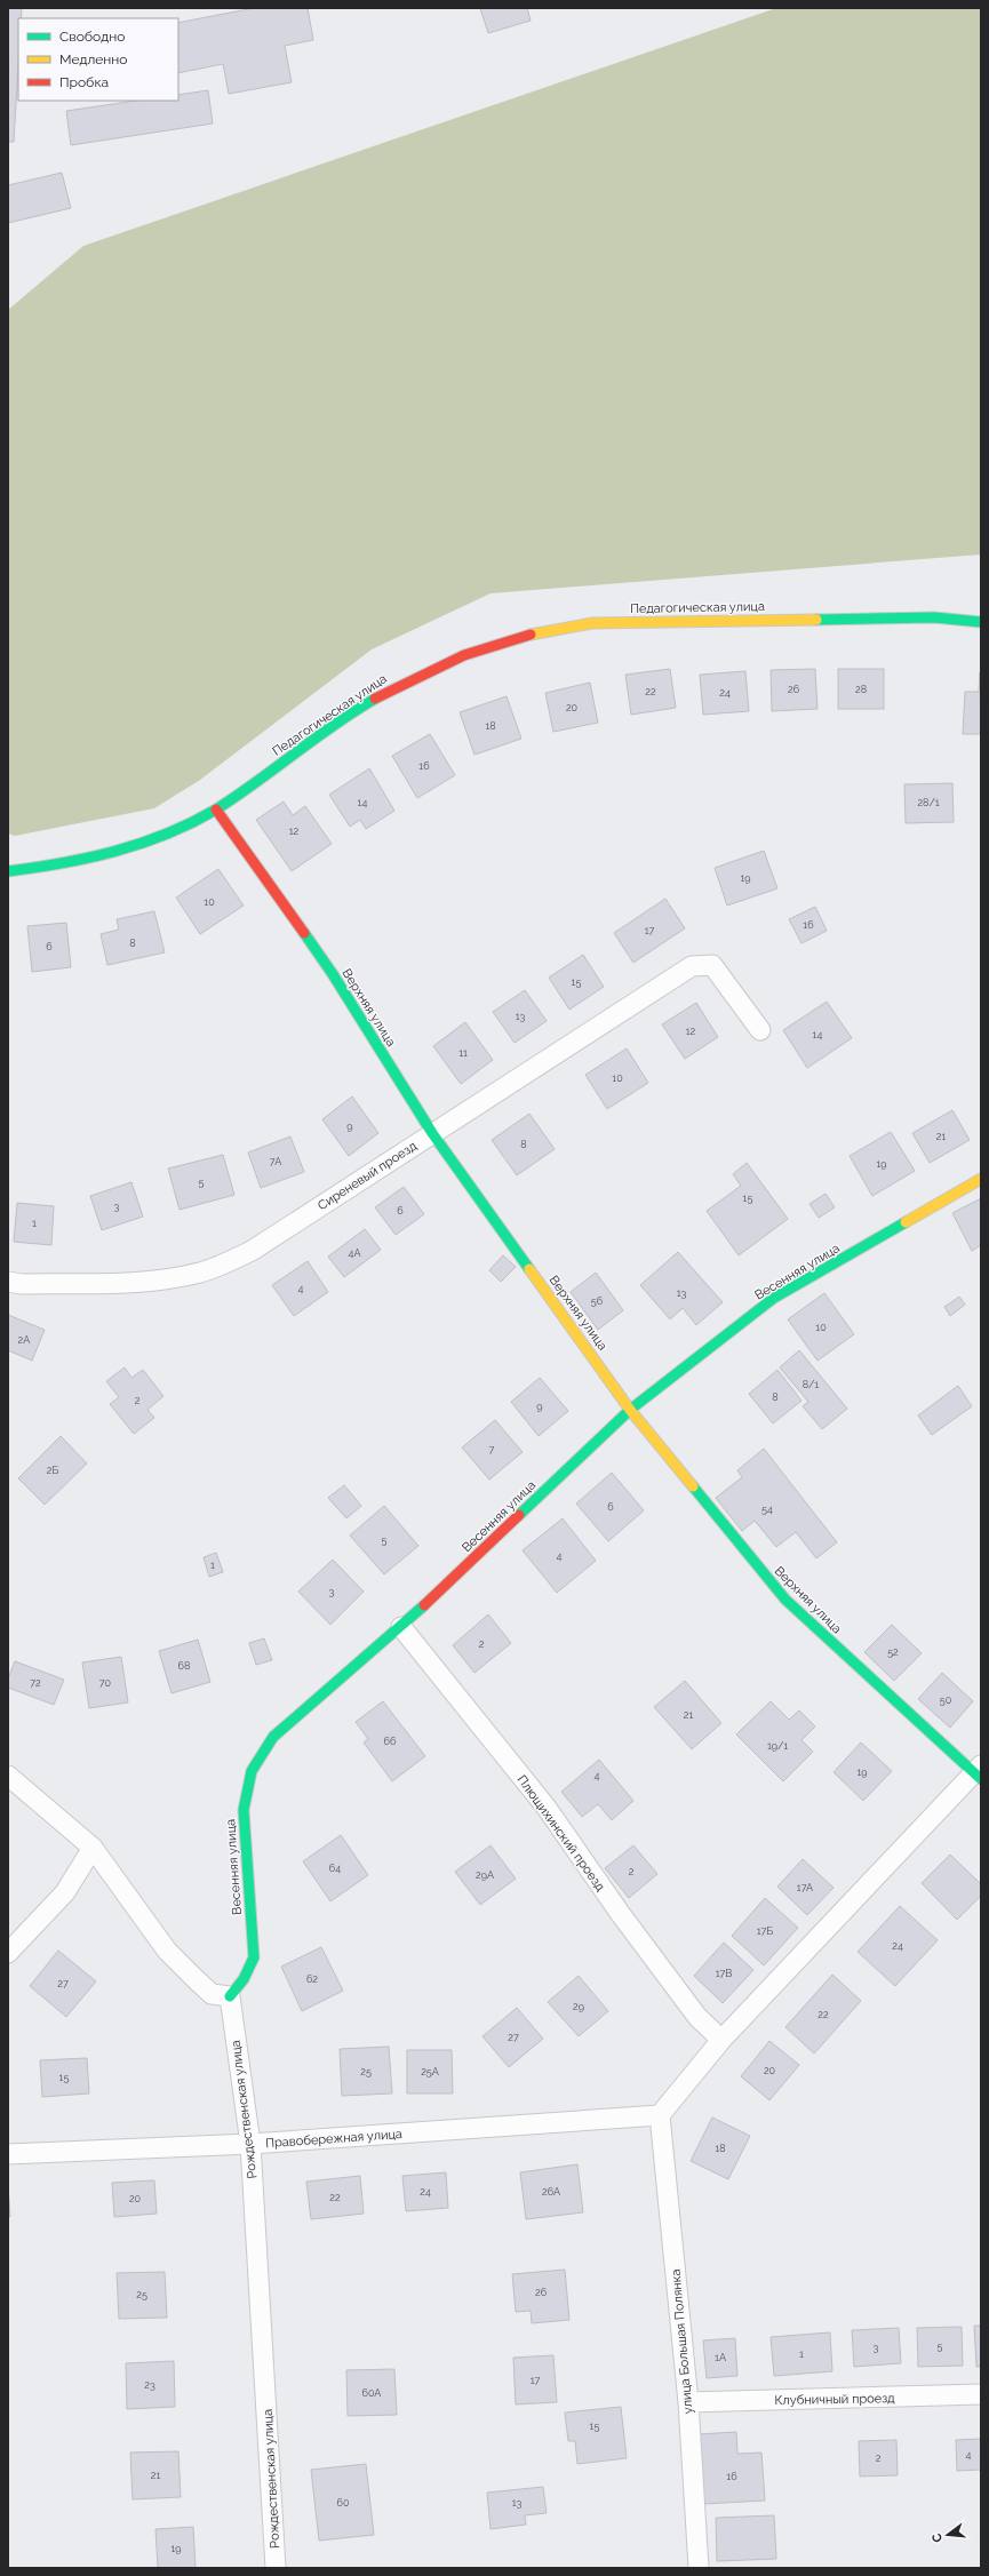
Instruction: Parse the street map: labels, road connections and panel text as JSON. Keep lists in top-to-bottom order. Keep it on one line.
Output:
{"streets":{"street":["Педагогическая улица","Верхняя улица","Сиреневый проезд","Весенняя улица","Плющихинский проезд","Рождественская улица","Правобережная улица","улица Большая Полянка","Клубничный проезд"]},"crossings":[["Педагогическая улица","Верхняя улица"],["Верхняя улица","Сиреневый проезд"],["Верхняя улица","Весенняя улица"],["Весенняя улица","Плющихинский проезд"],["Весенняя улица","Рождественская улица"],["Рождественская улица","Правобережная улица"],["Правобережная улица","улица Большая Полянка"],["улица Большая Полянка","Клубничный проезд"]],"house_numbers":["26","28","22","24","20","18","16","14","28/1","12","19","10","16","17","8","6","15","13","12","14","11","10","9","21","8","7А","19","5","15","3","6","1","4А","4","13","56","10","2А","8/1","8","2","9","7","2Б","6","54","5","4","1","3","2","52","68","72","70","50","21","66","19/1","19","4","64","2","29А","17А","17Б","24","17В","62","27","29","22","27","20","25","25А","15","18","24","26А","22","20","26","25","5","3","1","1А","17","23","60А","15","4","2","21","16","60","13","19"],"legend":["Свободно","Медленно","Пробка"],"north":"left"}
